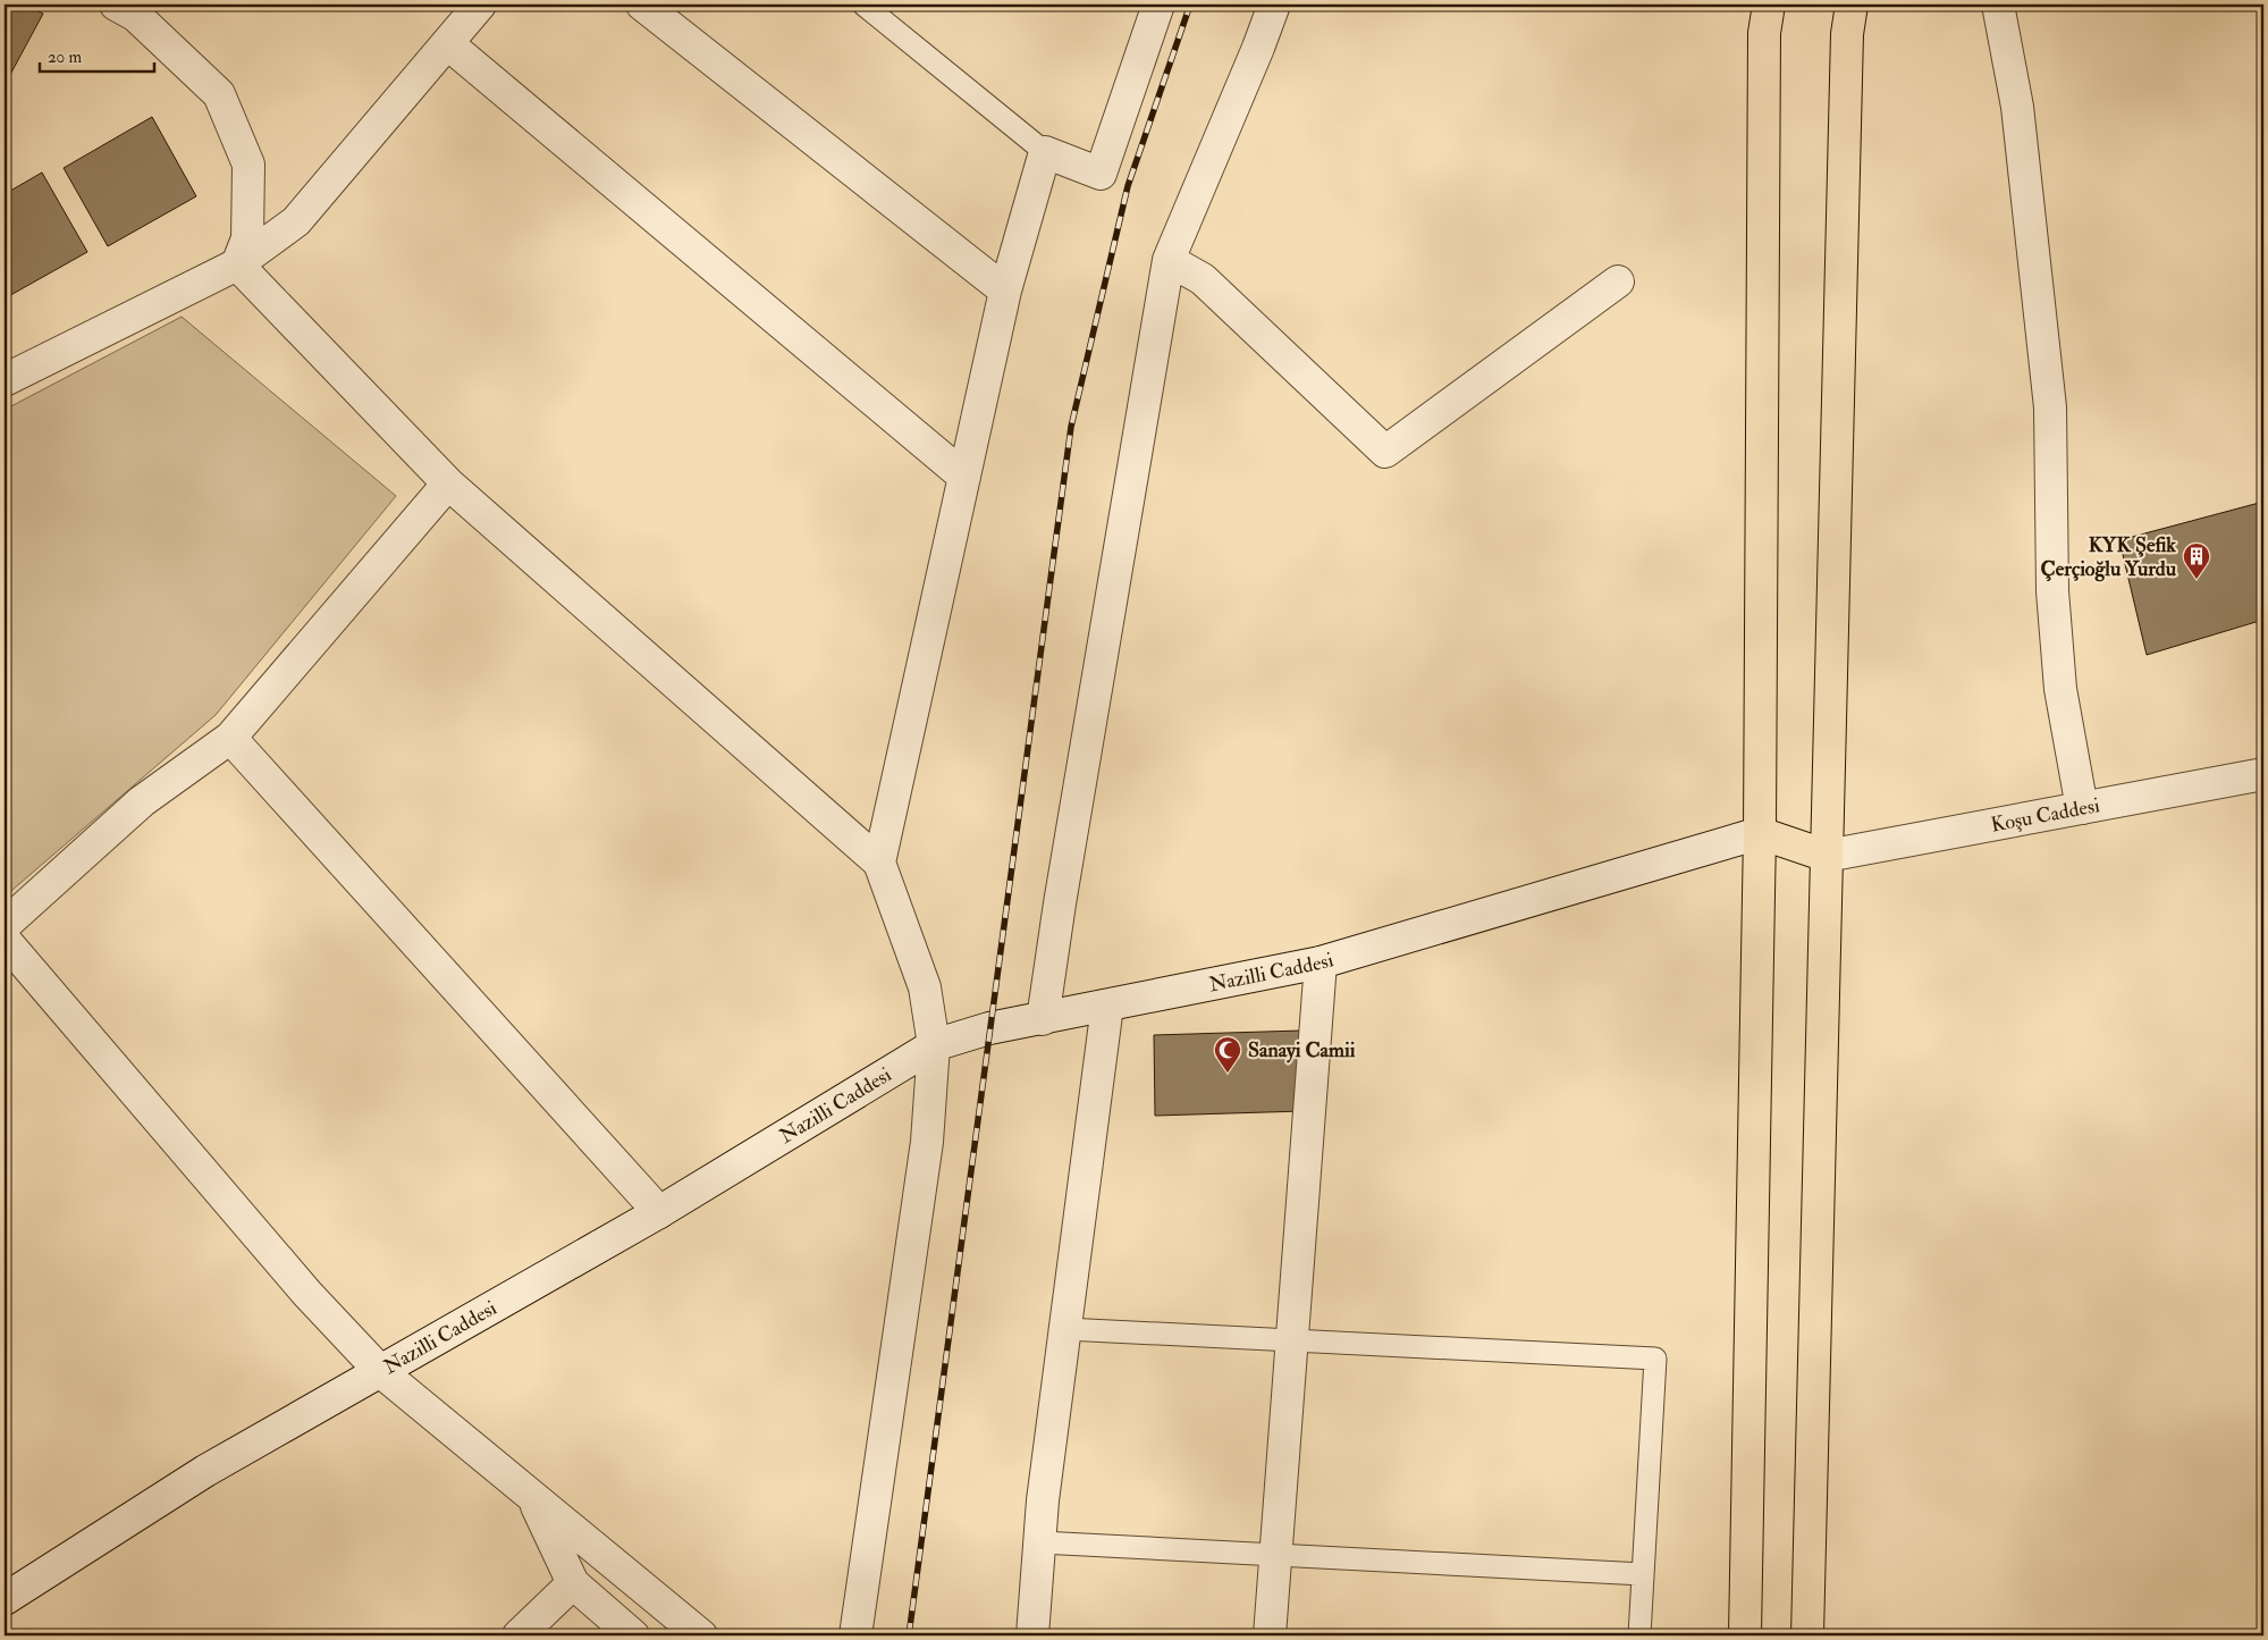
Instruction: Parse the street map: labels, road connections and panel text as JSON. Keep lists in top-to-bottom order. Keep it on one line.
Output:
{"streets":{"street":["Koşu Caddesi","Nazilli Caddesi"]},"places":{"building":["KYK Şefik Çerçioğlu Yurdu"],"mosque":["Sanayi Camii"]},"scale_bar":"20 m"}
